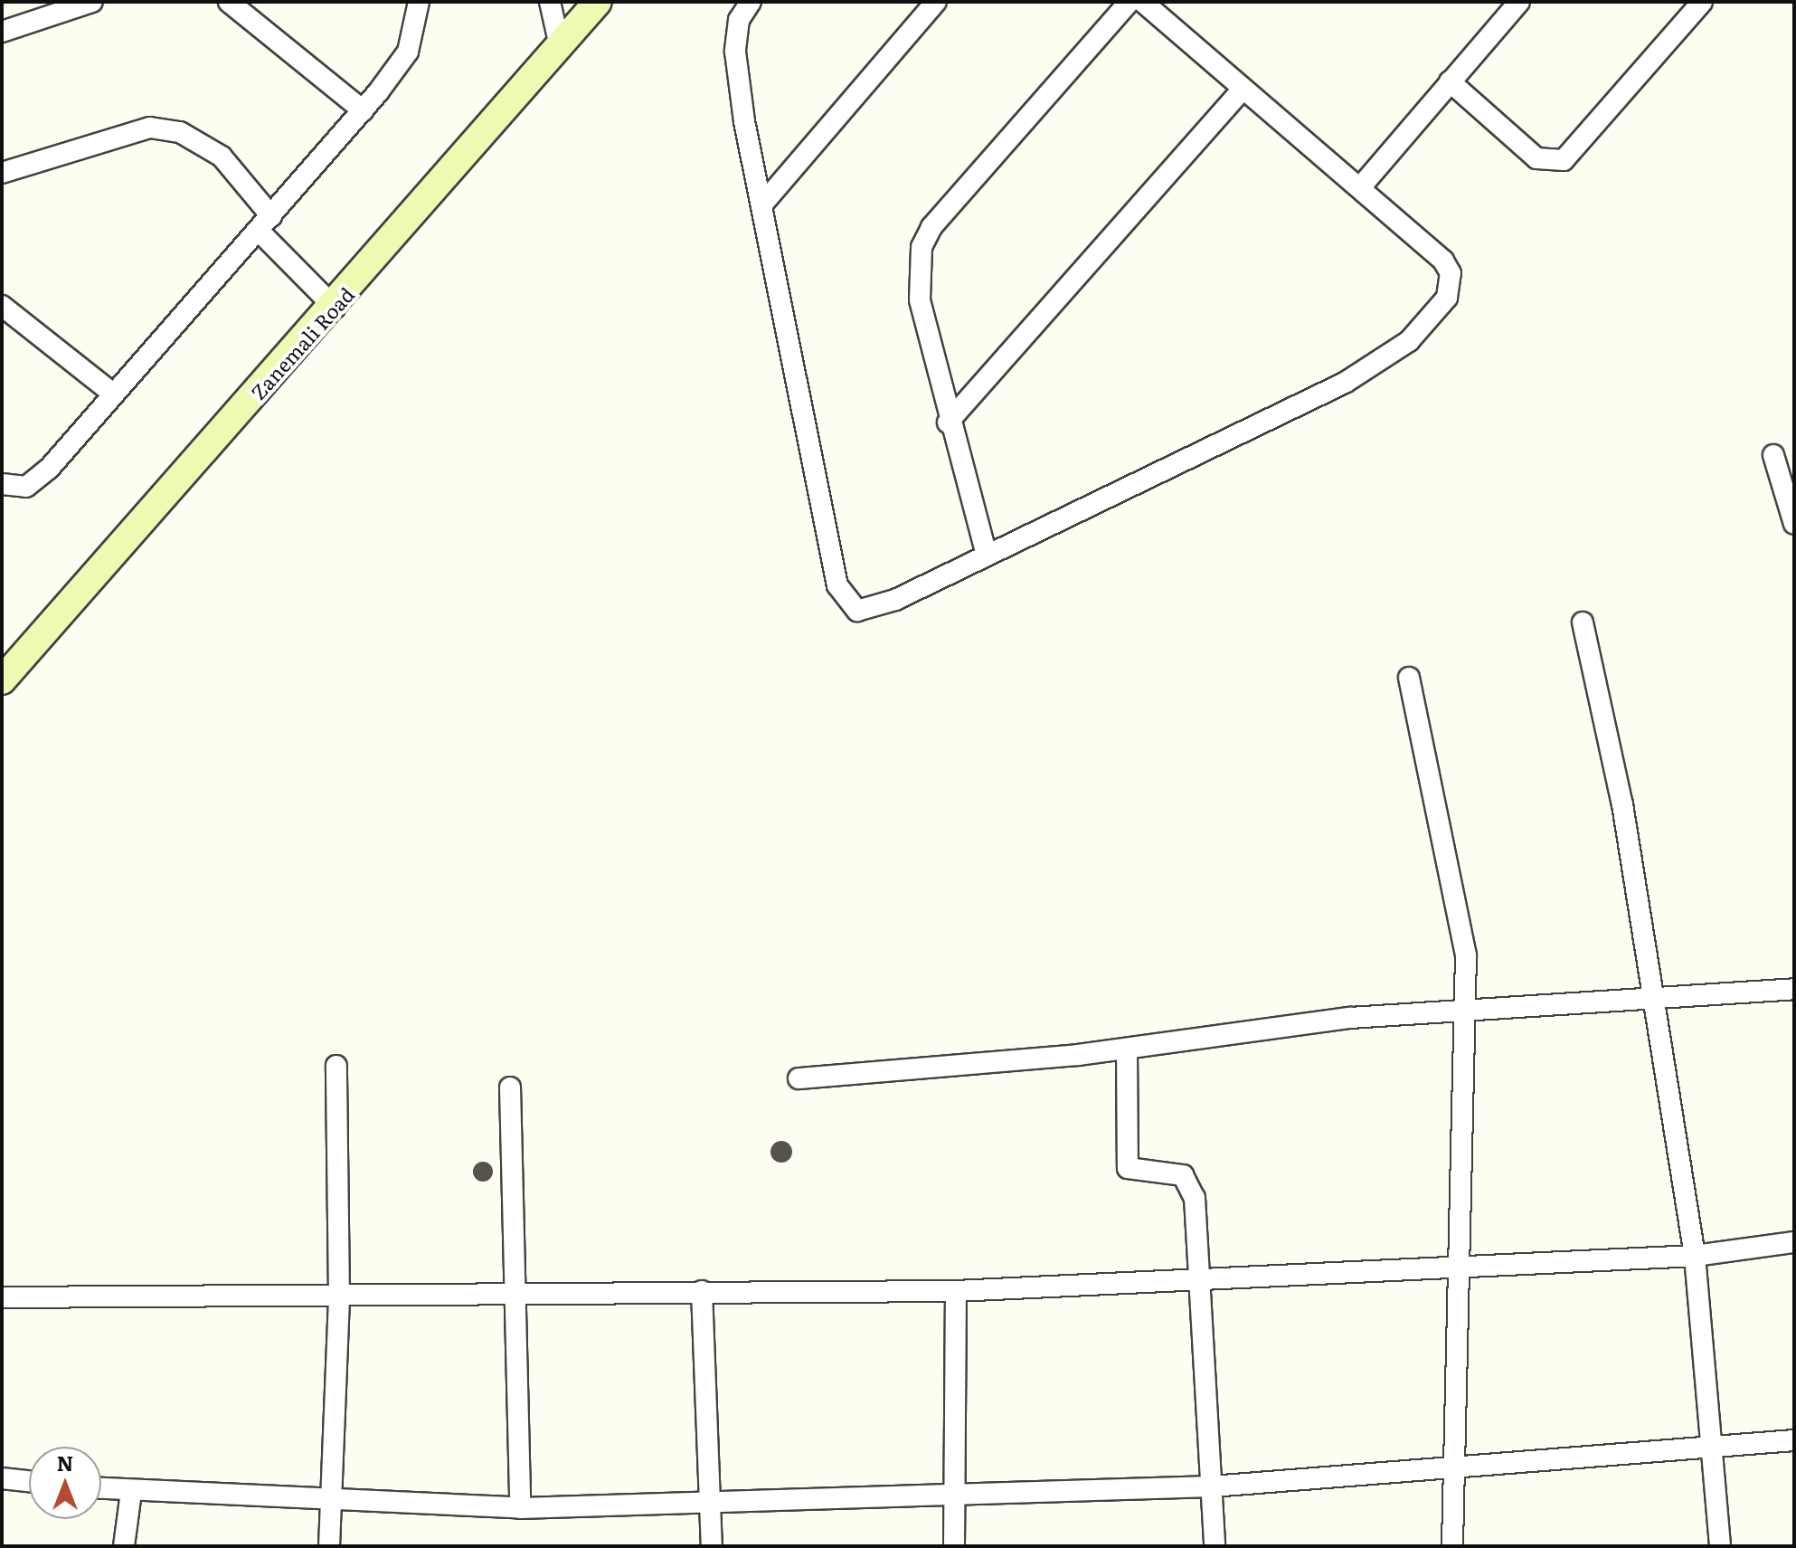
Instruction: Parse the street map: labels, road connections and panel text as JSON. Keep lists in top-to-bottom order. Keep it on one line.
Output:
{"streets":{"street":["Zanemali Road"]},"north":"top"}
